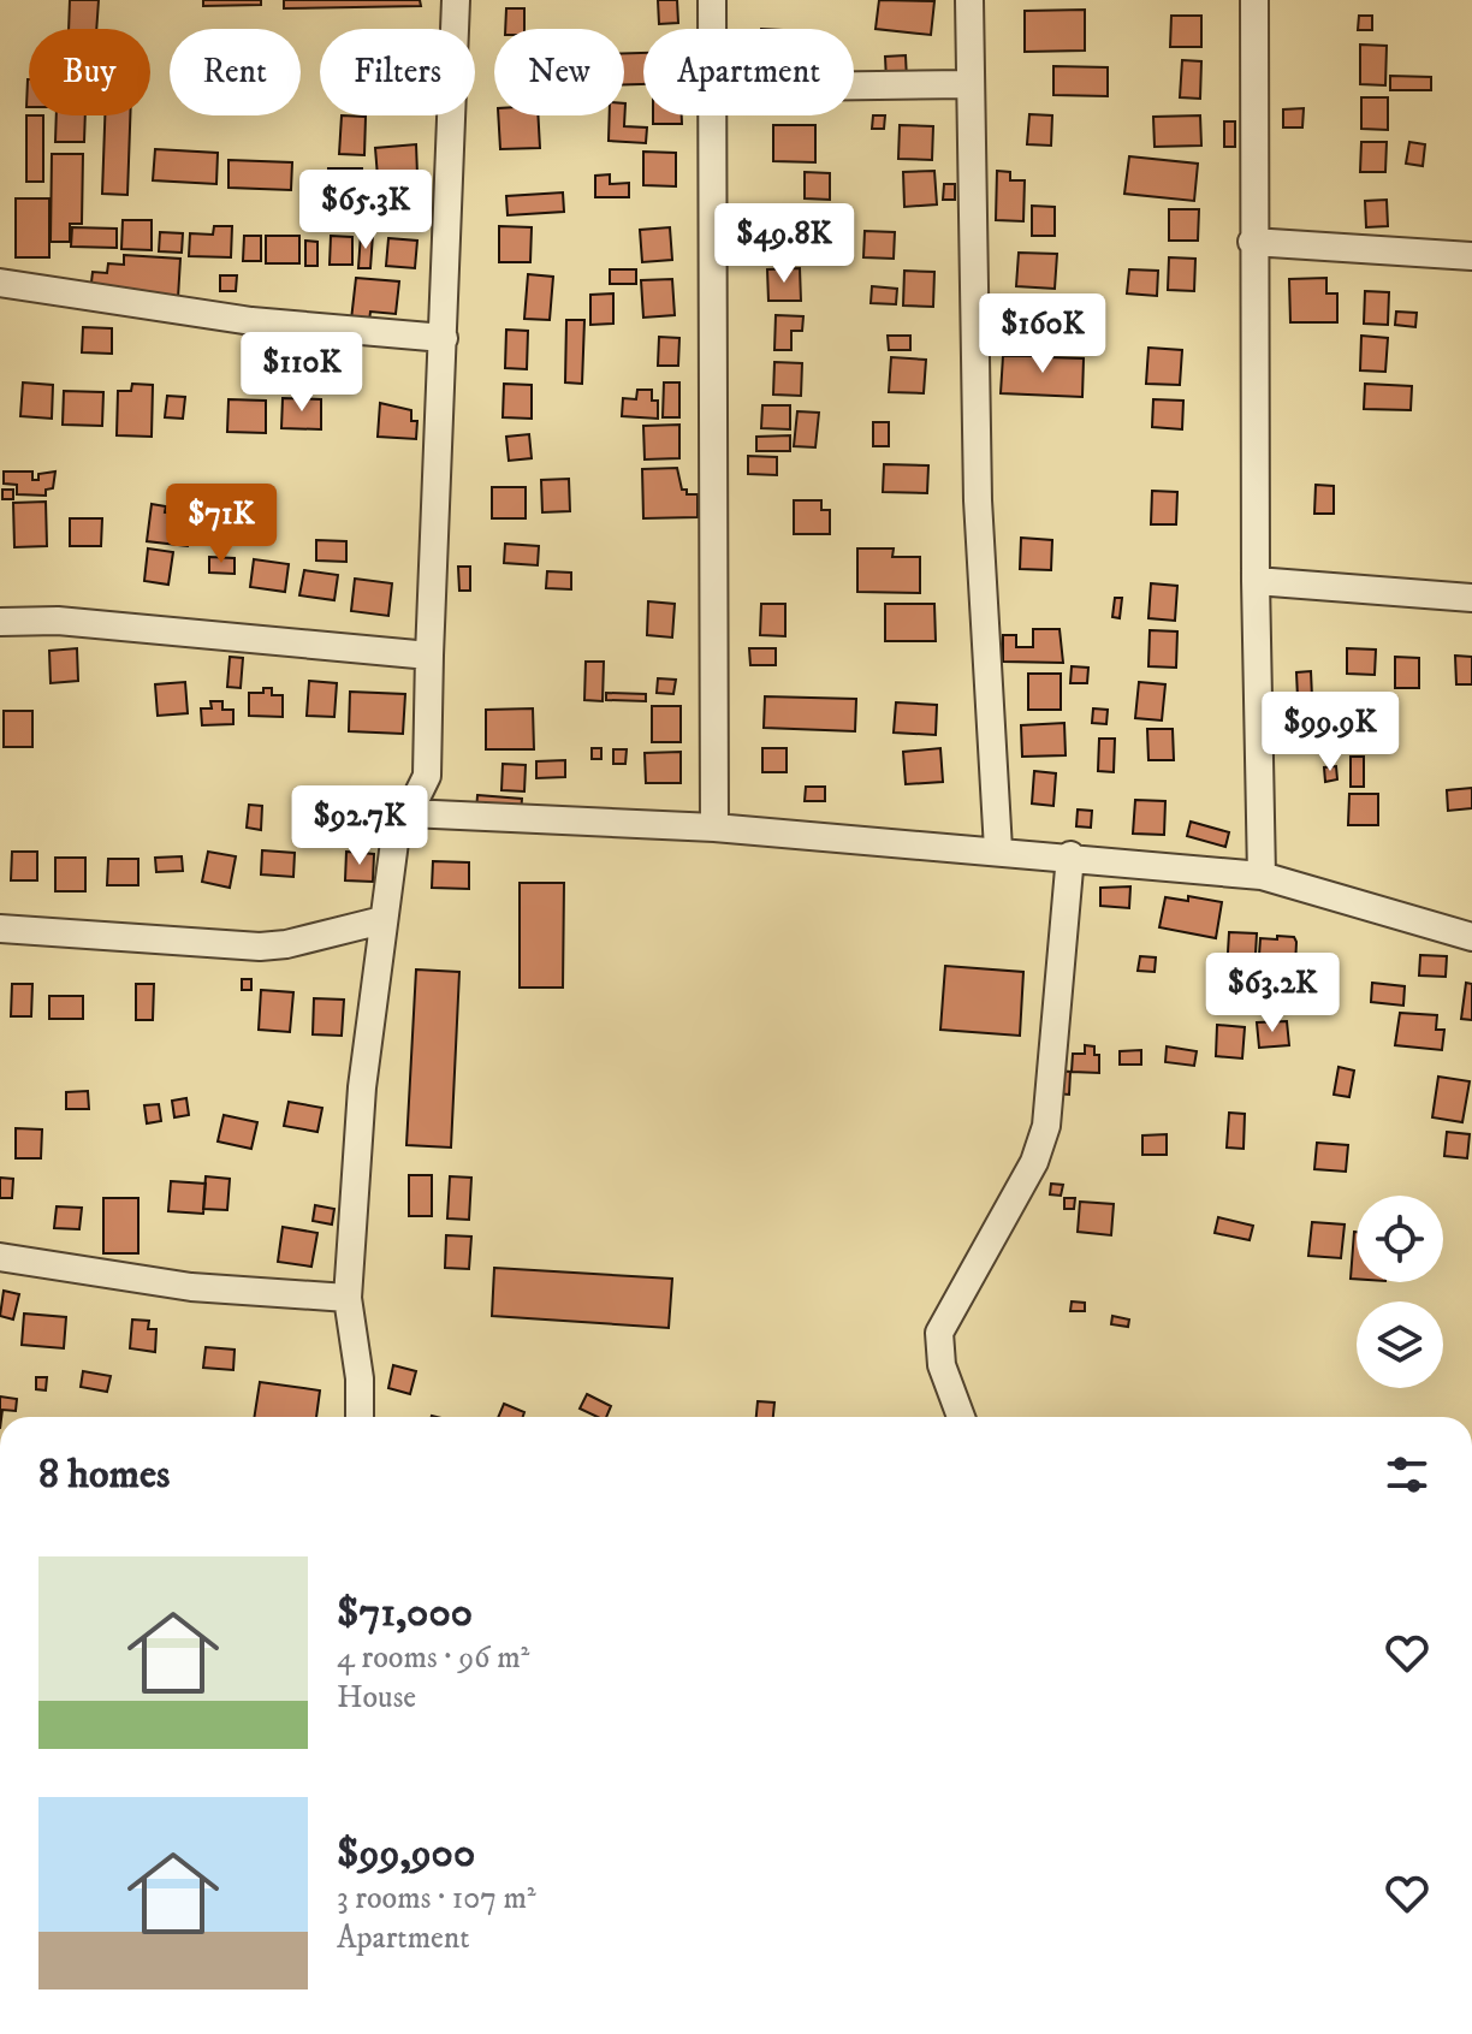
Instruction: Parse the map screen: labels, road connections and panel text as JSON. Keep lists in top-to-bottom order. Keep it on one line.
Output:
{"page":{"chip":["Buy","Rent","Filters","New","Apartment"],"price":["$65.3K","$49.8K","$160K","$110K","$71K","$99.9K","$92.7K","$63.2K"],"heading":"8 homes","list":[{"name":"$71,000","note":"4 rooms · 96 m² · House"},{"name":"$99,900","note":"3 rooms · 107 m² · Apartment"}]}}
